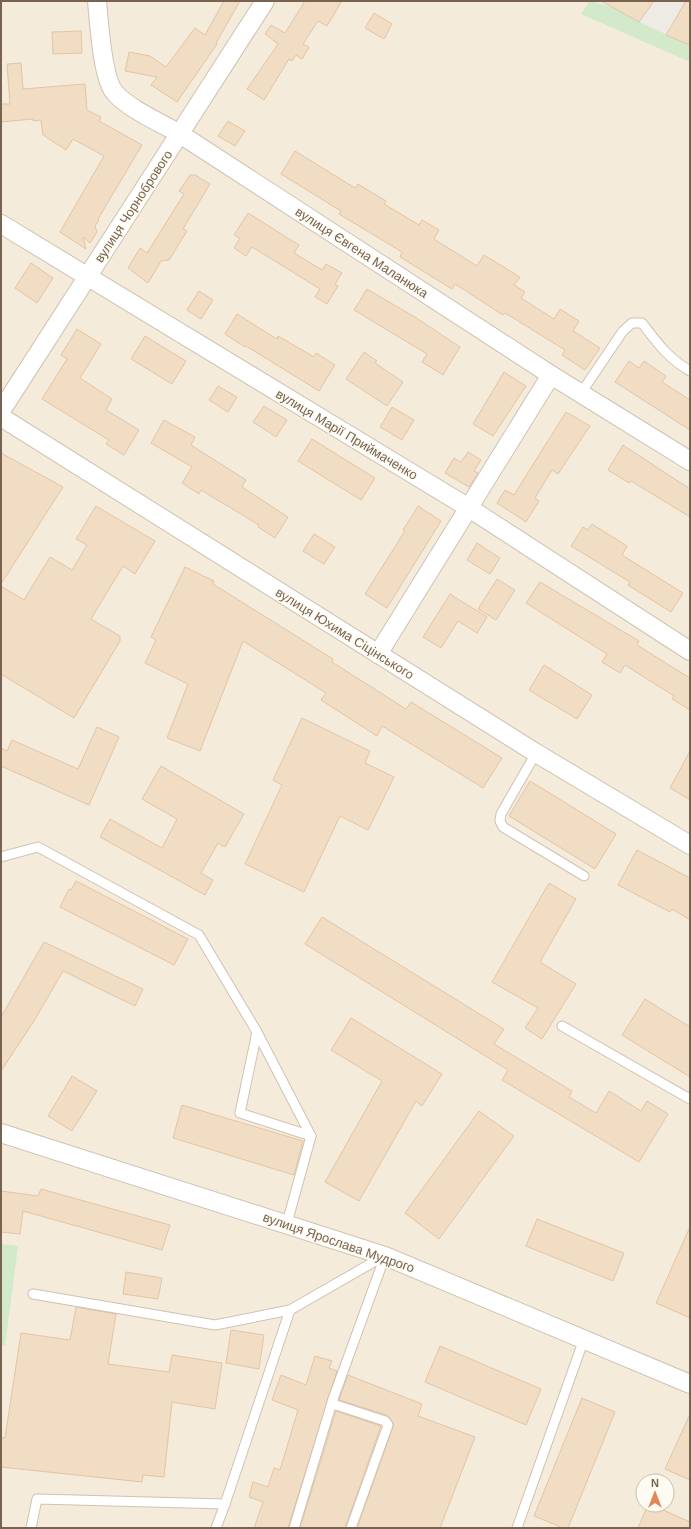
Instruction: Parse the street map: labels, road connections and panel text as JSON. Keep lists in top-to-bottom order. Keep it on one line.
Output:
{"streets":{"street":["вулиця Чорнобрового","вулиця Євгена Маланюка","вулиця Марії Приймаченко","вулиця Юхима Сіцінського","вулиця Ярослава Мудрого"]},"crossings":[["вулиця Чорнобрового","вулиця Євгена Маланюка"],["вулиця Чорнобрового","вулиця Марії Приймаченко"]],"north":"top"}
